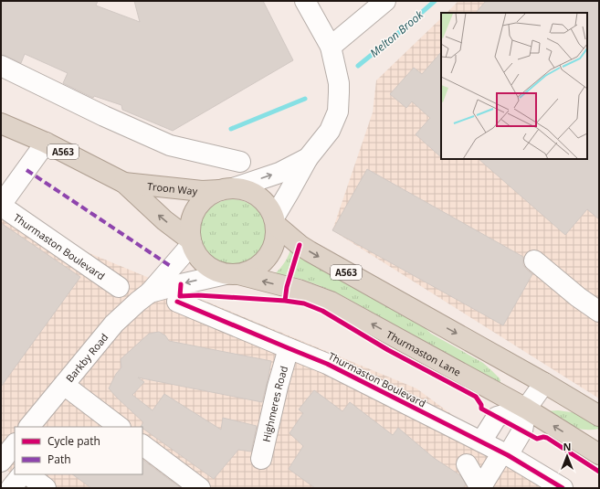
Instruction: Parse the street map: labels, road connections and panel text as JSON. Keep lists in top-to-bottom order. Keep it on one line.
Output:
{"streets":{"highway":["A563","Troon Way","Thurmaston Lane"],"street":["Thurmaston Boulevard","Barkby Road","Highmeres Road"]},"crossings":[["A563","Troon Way"],["A563","Thurmaston Lane"],["A563","Barkby Road"],["Troon Way","Thurmaston Lane"],["Troon Way","Barkby Road"],["Thurmaston Boulevard","Highmeres Road"],["Thurmaston Lane","Barkby Road"]],"water":["Melton Brook"],"legend":["Cycle path","Path"],"north":"top"}
